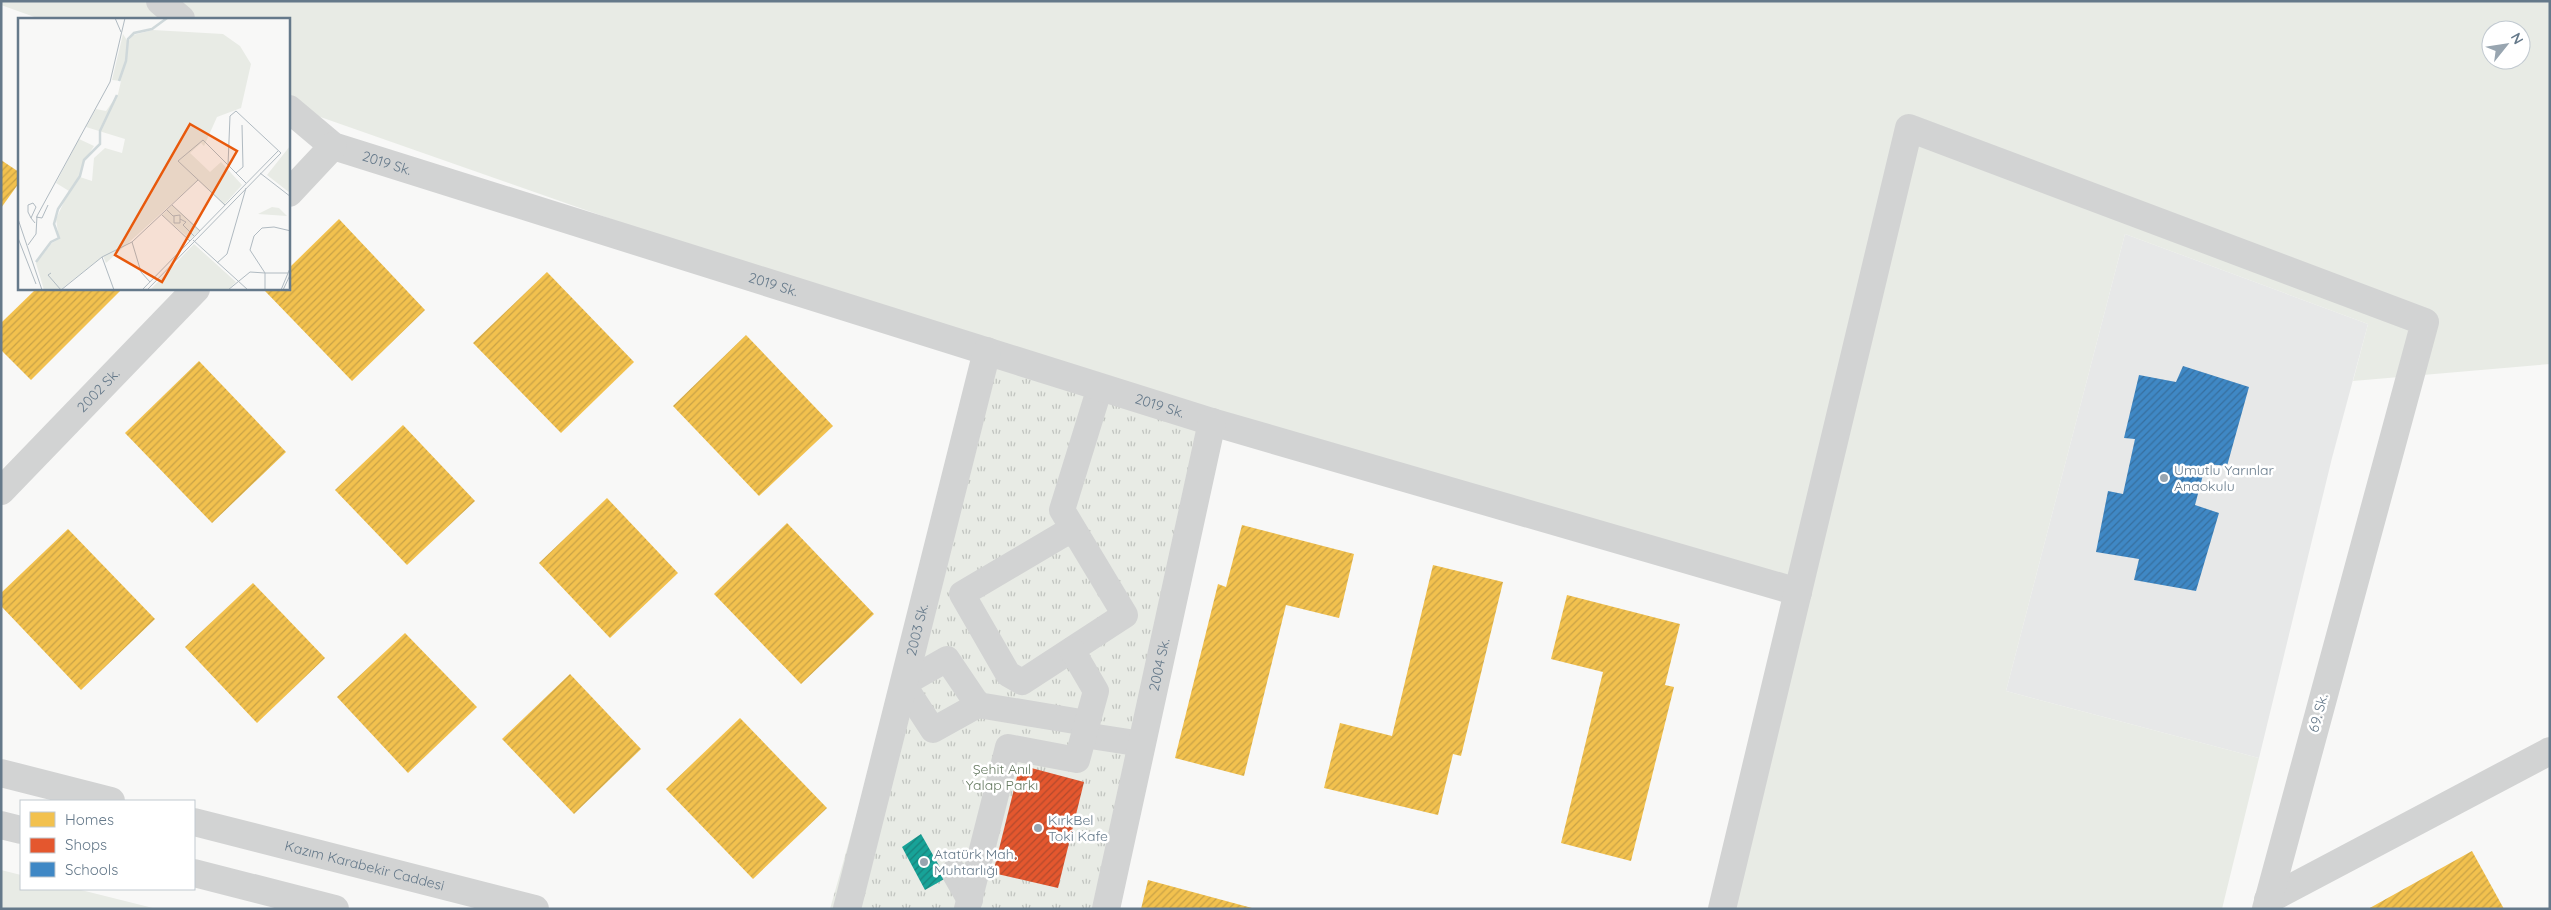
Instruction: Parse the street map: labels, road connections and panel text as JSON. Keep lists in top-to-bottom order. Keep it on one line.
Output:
{"streets":{"street":["2019 Sk.","2002 Sk.","2003 Sk.","2004 Sk.","69. Sk.","Kazım Karabekir Caddesi"]},"crossings":[["2019 Sk.","2003 Sk."],["2019 Sk.","2004 Sk."],["2019 Sk.","69. Sk."]],"parks":["Şehit Anıl Yalap Parkı"],"places":["Umutlu Yarınlar Anaokulu","KırkBel Toki Kafe","Atatürk Mah. Muhtarlığı"],"legend":["Homes","Shops","Schools"],"north":"top right"}
